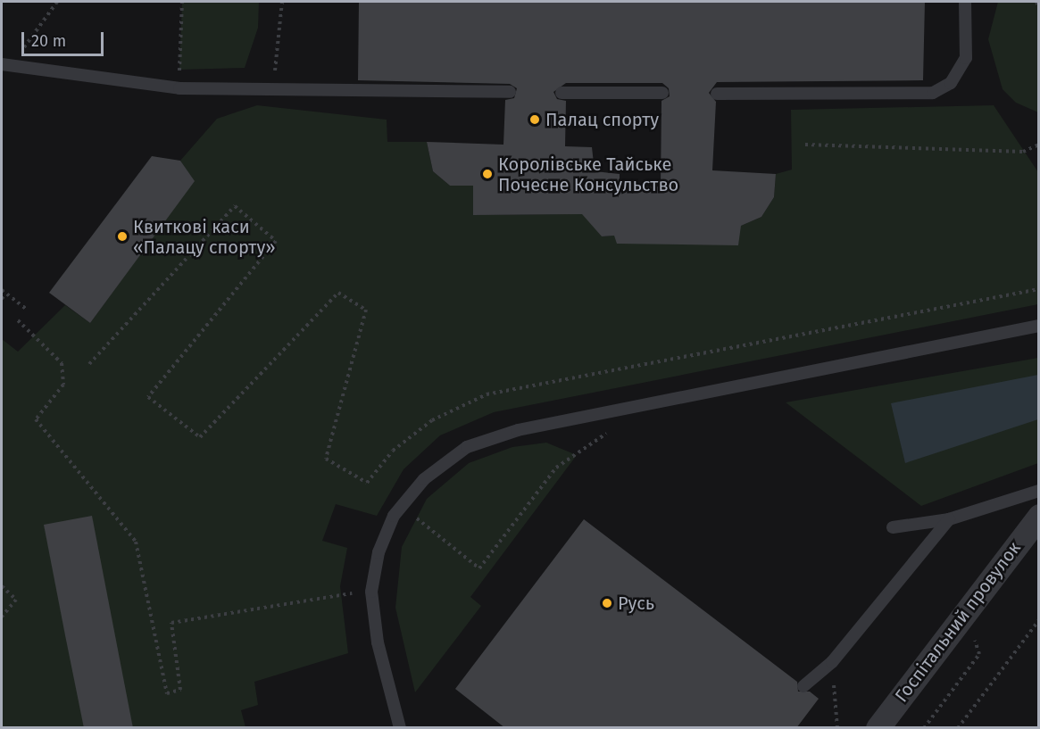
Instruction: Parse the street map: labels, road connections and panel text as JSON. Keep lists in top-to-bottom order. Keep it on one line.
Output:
{"streets":{"street":["Госпітальний провулок"]},"places":["Палац спорту","Королівське Тайське Почесне Консульство","Квиткові каси «Палацу спорту»","Русь"],"scale_bar":"20 m"}
